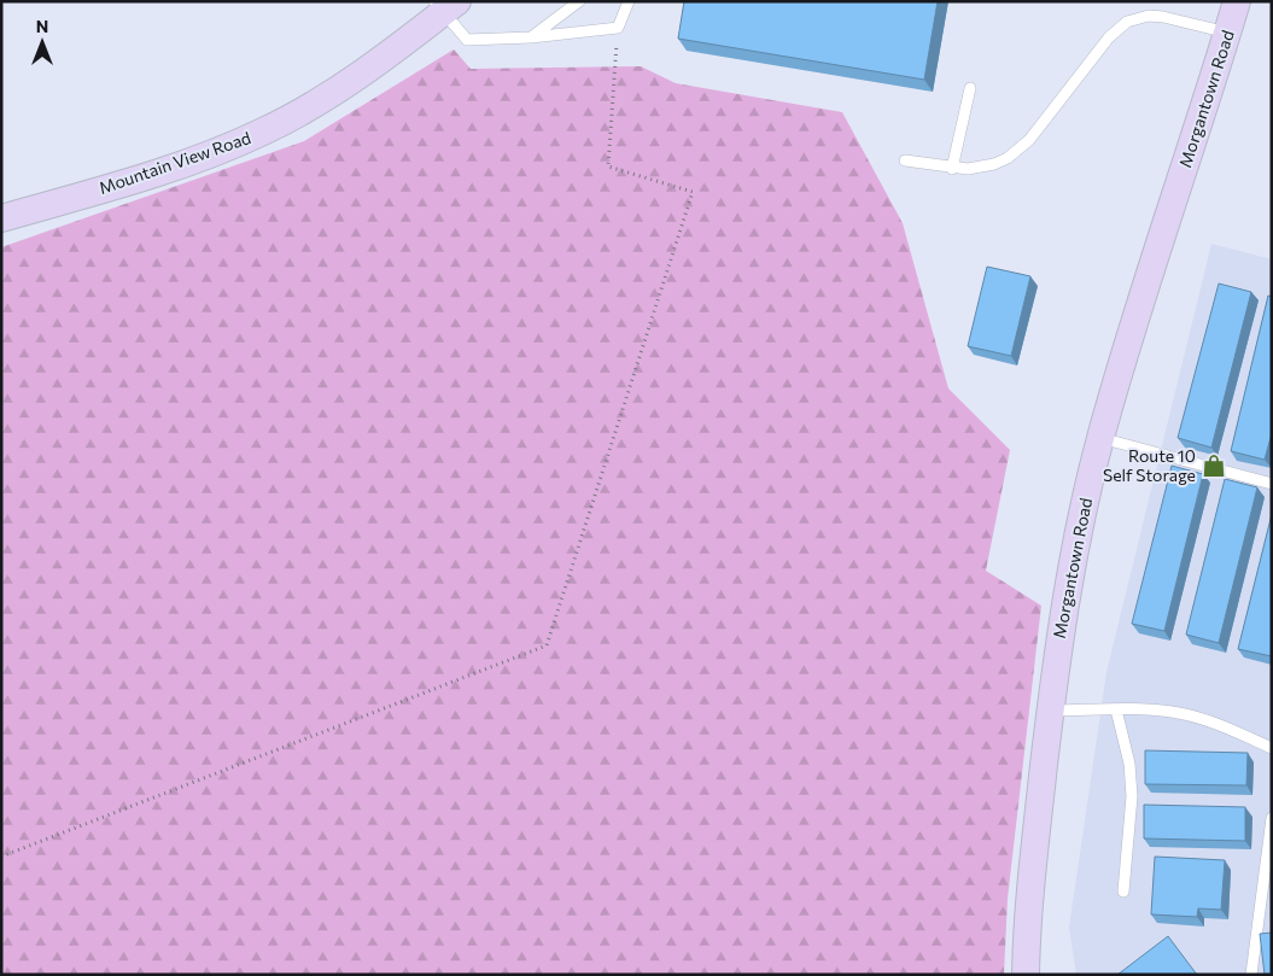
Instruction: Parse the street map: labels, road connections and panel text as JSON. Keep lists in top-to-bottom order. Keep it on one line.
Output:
{"streets":{"main road":["Morgantown Road","Mountain View Road"]},"places":{"shop":["Route 10 Self Storage"]},"north":"top"}
